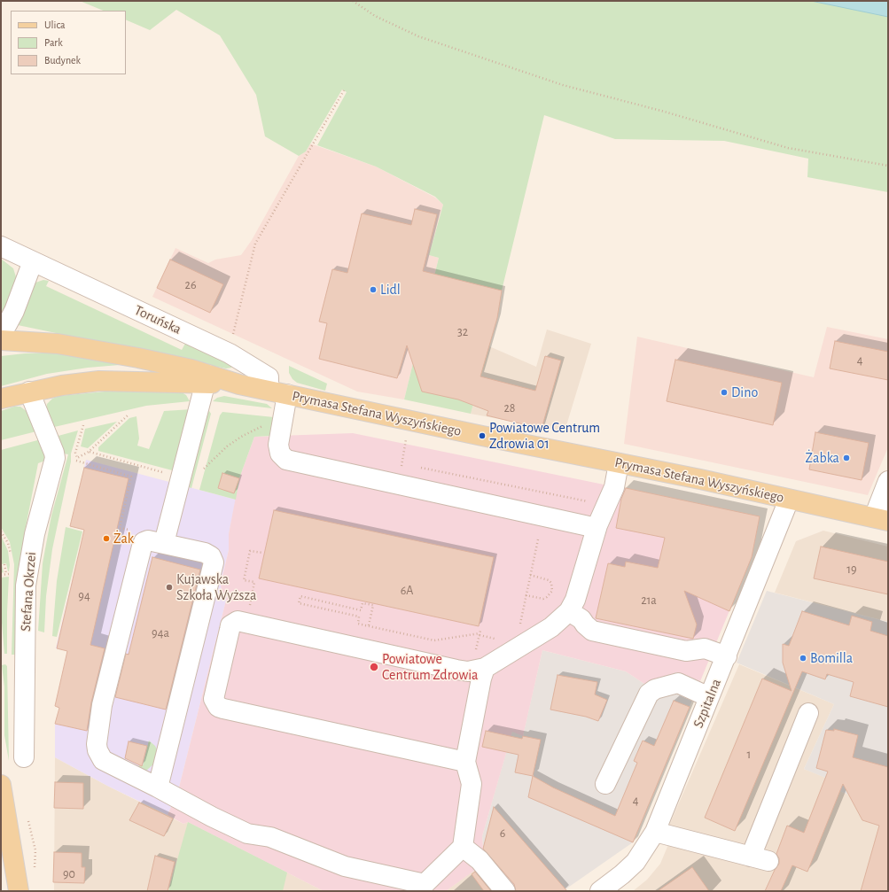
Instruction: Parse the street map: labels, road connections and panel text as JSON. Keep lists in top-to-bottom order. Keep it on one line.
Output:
{"streets":{"main road":["Prymasa Stefana Wyszyńskiego"],"street":["Toruńska","Stefana Okrzei","Szpitalna"]},"crossings":[["Toruńska","Prymasa Stefana Wyszyńskiego"],["Prymasa Stefana Wyszyńskiego","Stefana Okrzei"],["Prymasa Stefana Wyszyńskiego","Szpitalna"]],"places":["Lidl","Dino","Powiatowe Centrum Zdrowia 01","Żabka","Żak","Kujawska Szkoła Wyższa","Bomilla","Powiatowe Centrum Zdrowia"],"house_numbers":["26","32","4","28","19","6A","94","21a","94a","1","4","6","90"],"legend":["Ulica","Park","Budynek"]}
